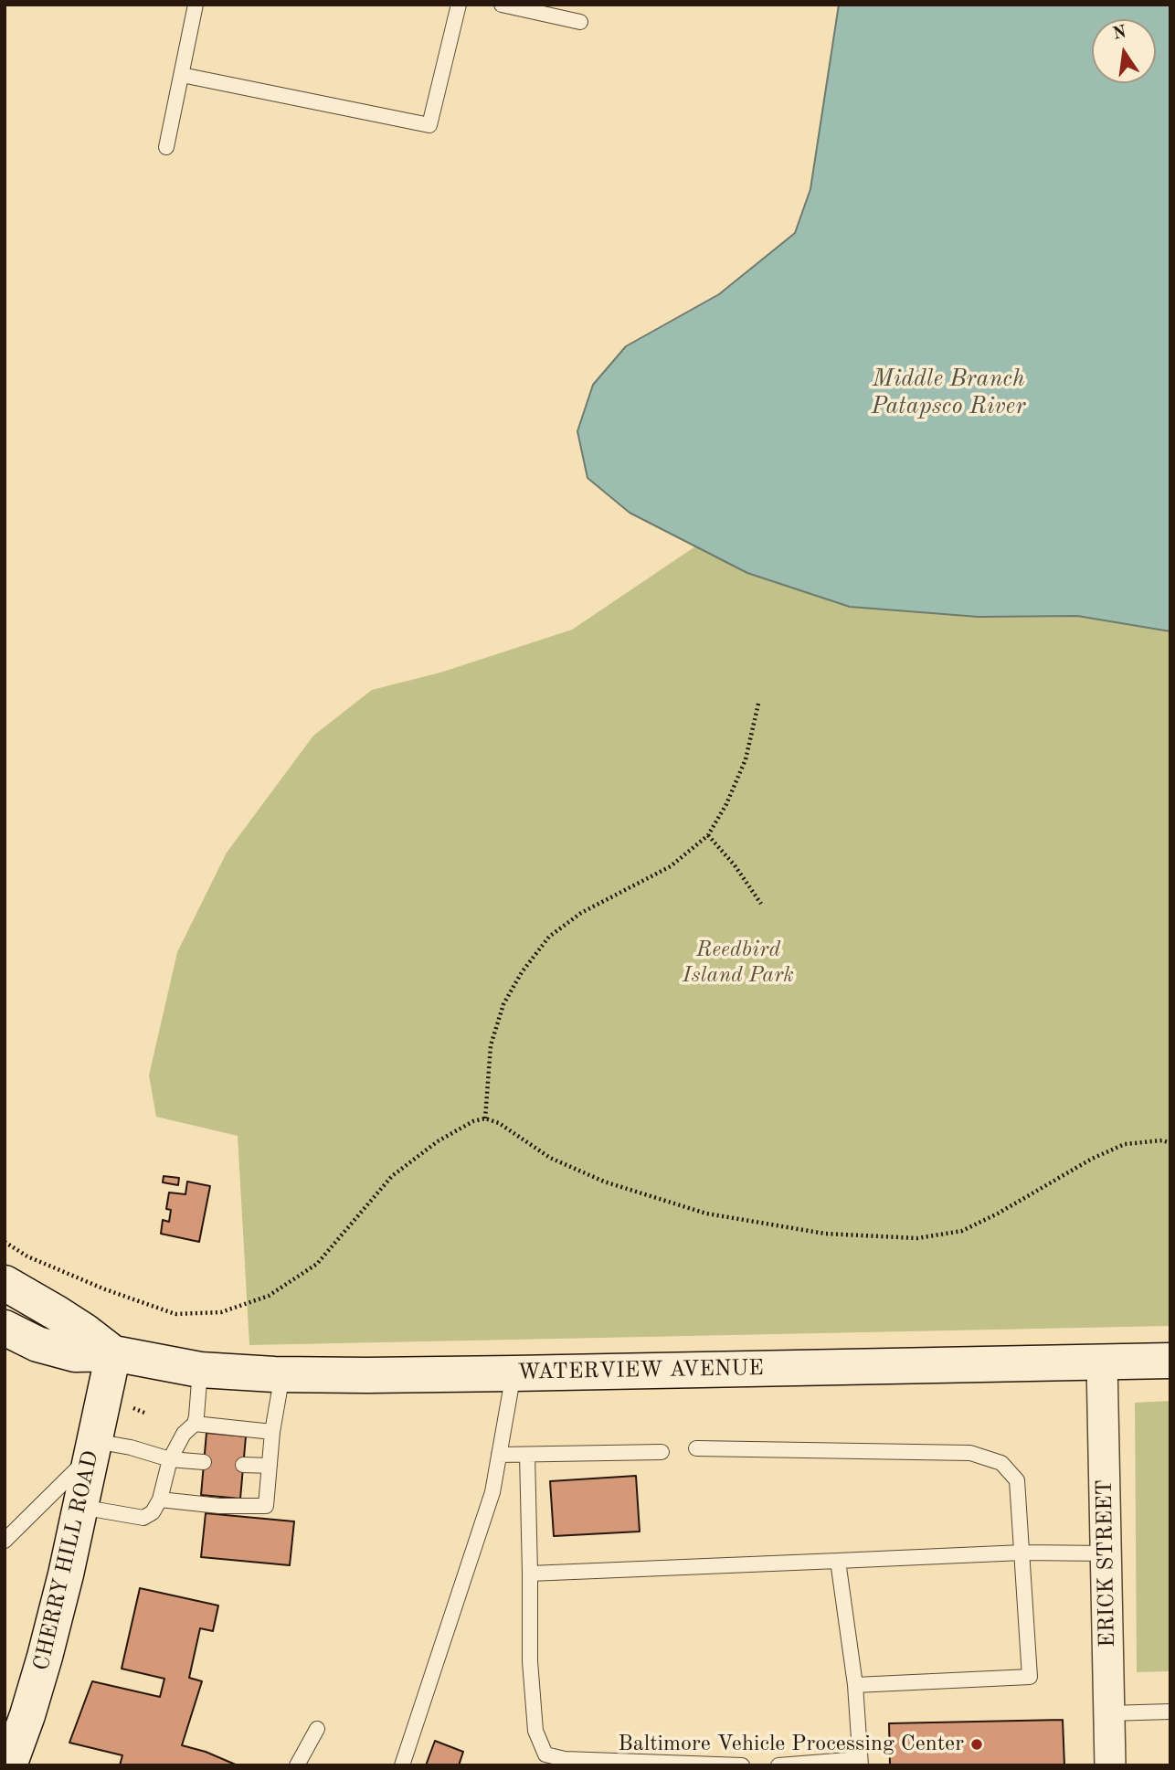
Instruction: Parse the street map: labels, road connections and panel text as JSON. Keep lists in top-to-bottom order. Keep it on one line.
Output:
{"streets":{"main road":["WATERVIEW AVENUE","CHERRY HILL ROAD"],"street":["ERICK STREET"]},"crossings":[["WATERVIEW AVENUE","CHERRY HILL ROAD"],["WATERVIEW AVENUE","ERICK STREET"]],"water":["Middle Branch Patapsco River"],"parks":["Reedbird Island Park"],"places":["Baltimore Vehicle Processing Center"],"north":"top"}
